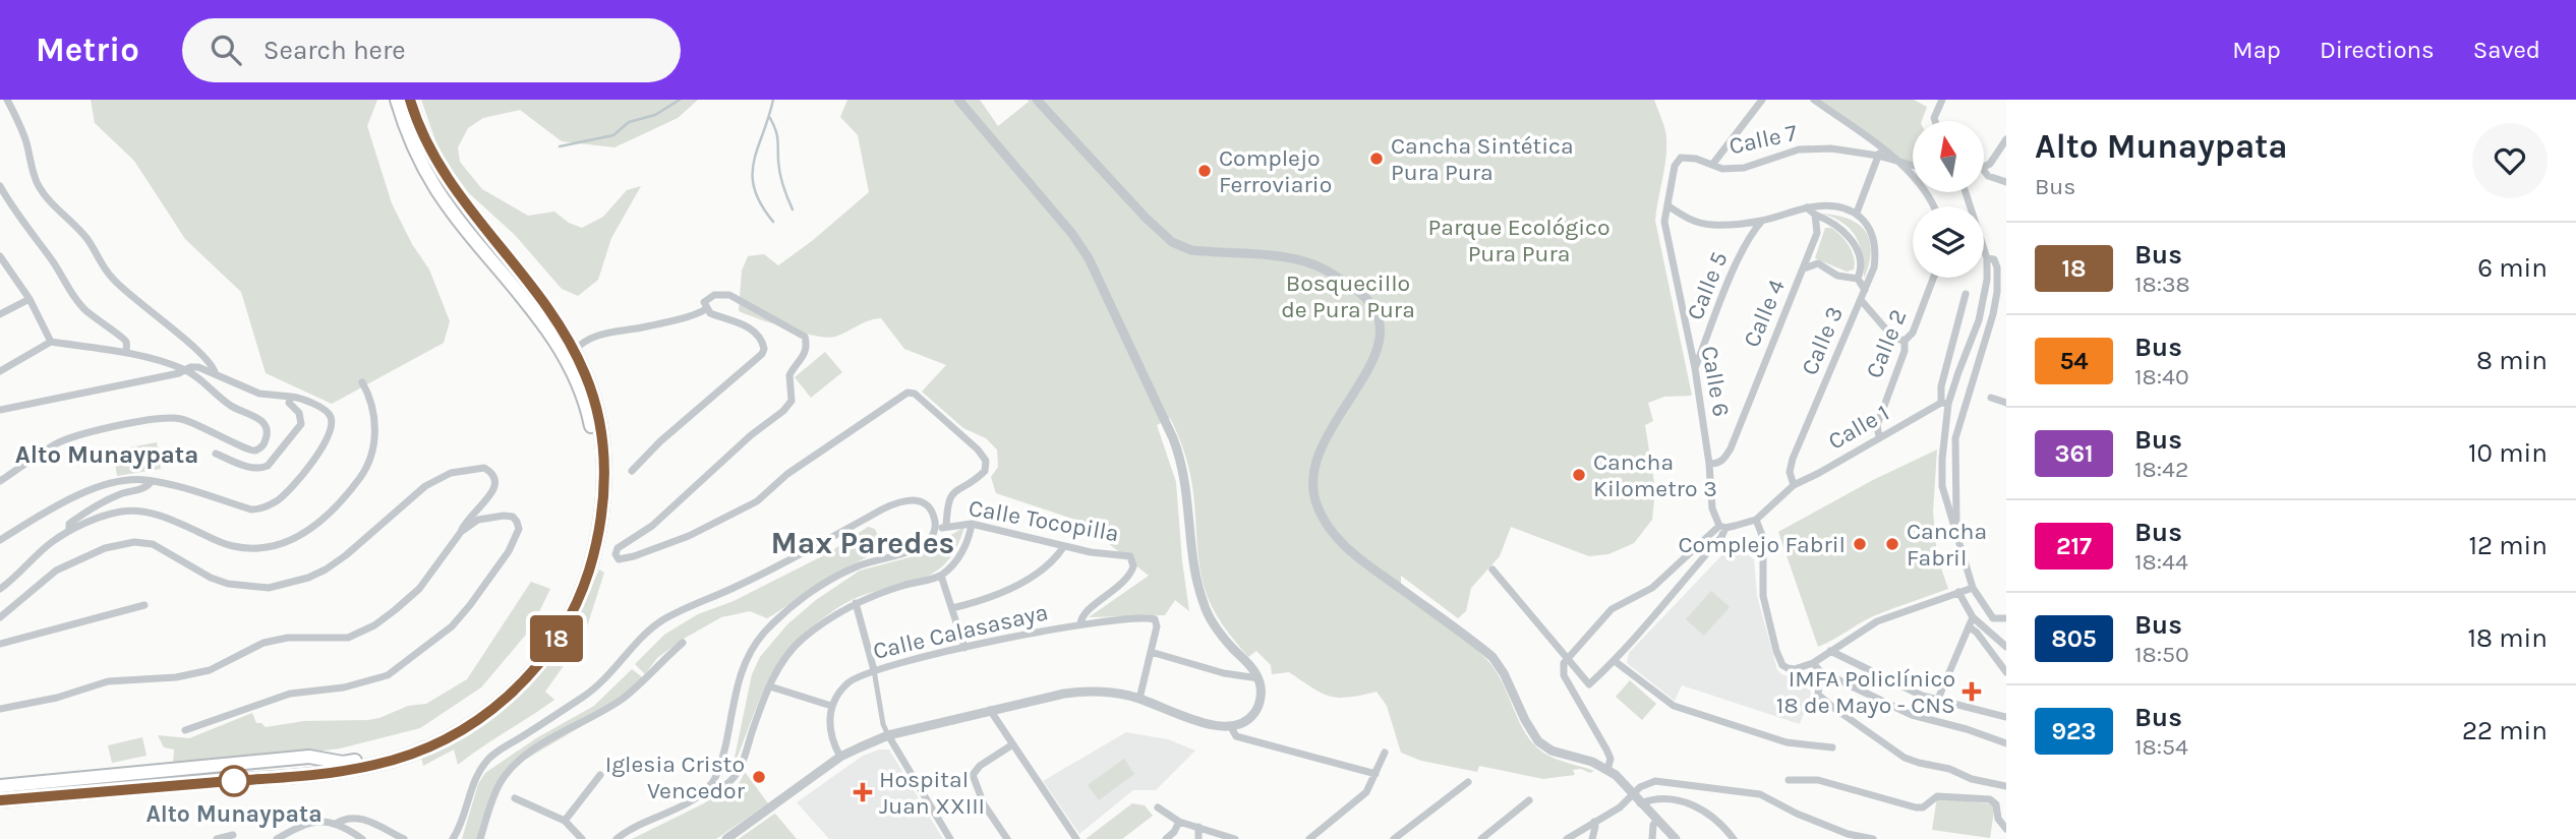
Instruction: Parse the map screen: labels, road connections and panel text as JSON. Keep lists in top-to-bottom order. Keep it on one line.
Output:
{"streets":{"street":["Calle 7","Calle 5","Calle 4","Calle 3","Calle 2","Calle 6","Calle 1","Calle Tocopilla","Calle Calasasaya"]},"crossings":[["Calle 7","Calle 6"],["Calle 5","Calle 6"],["Calle 4","Calle 6"],["Calle 3","Calle 1"],["Calle 2","Calle 1"],["Calle Tocopilla","Calle Calasasaya"]],"districts":["Alto Munaypata","Max Paredes"],"parks":["Parque Ecológico Pura Pura","Bosquecillo de Pura Pura"],"places":{"other":["Cancha Sintética Pura Pura","Complejo Ferroviario","Cancha Kilometro 3","Complejo Fabril","Cancha Fabril","Iglesia Cristo Vencedor","Alto Munaypata"],"health":["IMFA Policlínico 18 de Mayo - CNS","Hospital Juan XXIII"]},"lines":["bus line 18"],"north":"top","page":{"header":"Metrio","search":"Search here","nav":["Map","Directions","Saved"],"on_map":"18","heading":["Alto Munaypata","Bus"],"list":[{"mark":"18","name":"Bus","note":"18:38","value":"6 min"},{"mark":"54","name":"Bus","note":"18:40","value":"8 min"},{"mark":"361","name":"Bus","note":"18:42","value":"10 min"},{"mark":"217","name":"Bus","note":"18:44","value":"12 min"},{"mark":"805","name":"Bus","note":"18:50","value":"18 min"},{"mark":"923","name":"Bus","note":"18:54","value":"22 min"}]}}
